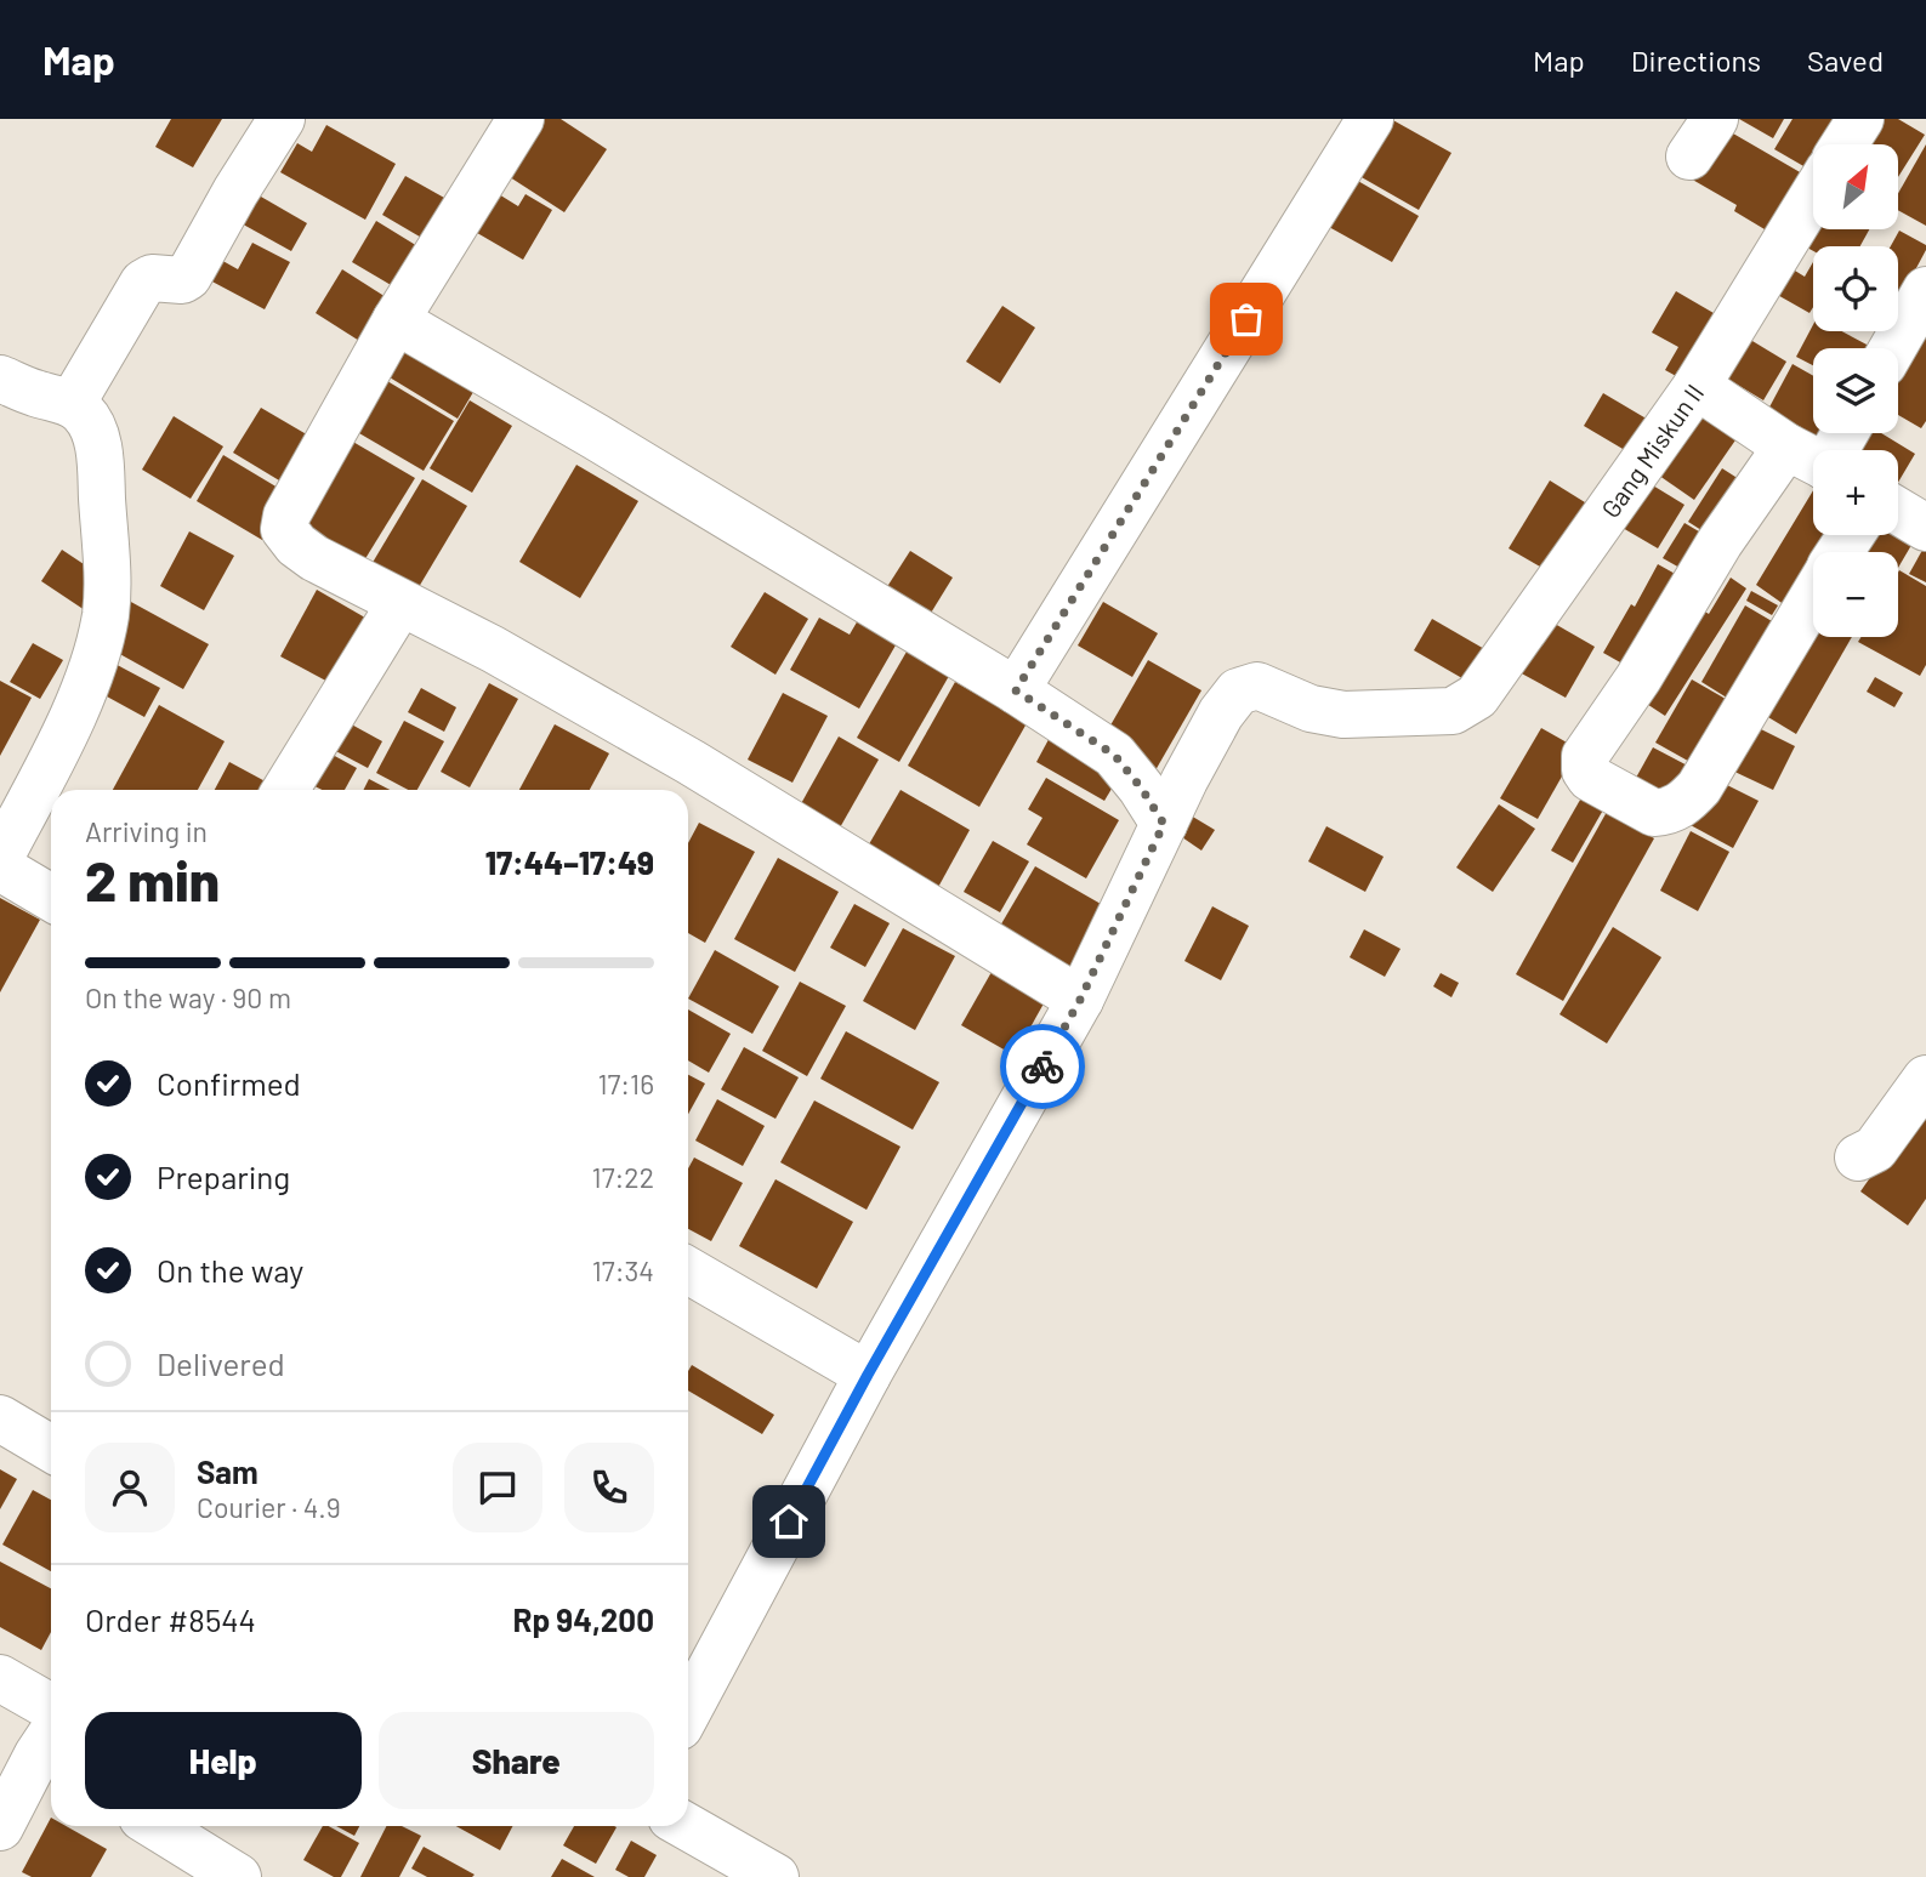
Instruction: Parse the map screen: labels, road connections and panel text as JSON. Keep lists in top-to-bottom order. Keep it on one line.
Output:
{"streets":{"street":["Gang Miskun II"]},"north":"top right","page":{"header":"Map","nav":["Map","Directions","Saved"],"map_buttons":["+","−"],"heading":["2 min","Arriving in","17:44–17:49"],"panel":["Sam","Courier · 4.9","Order #8544","Rp 94,200"],"bar":"On the way · 90 m","list":[["Confirmed","17:16"],["Preparing","17:22"],["On the way","17:34"],"Delivered"],"buttons":["Help","Share"]}}
